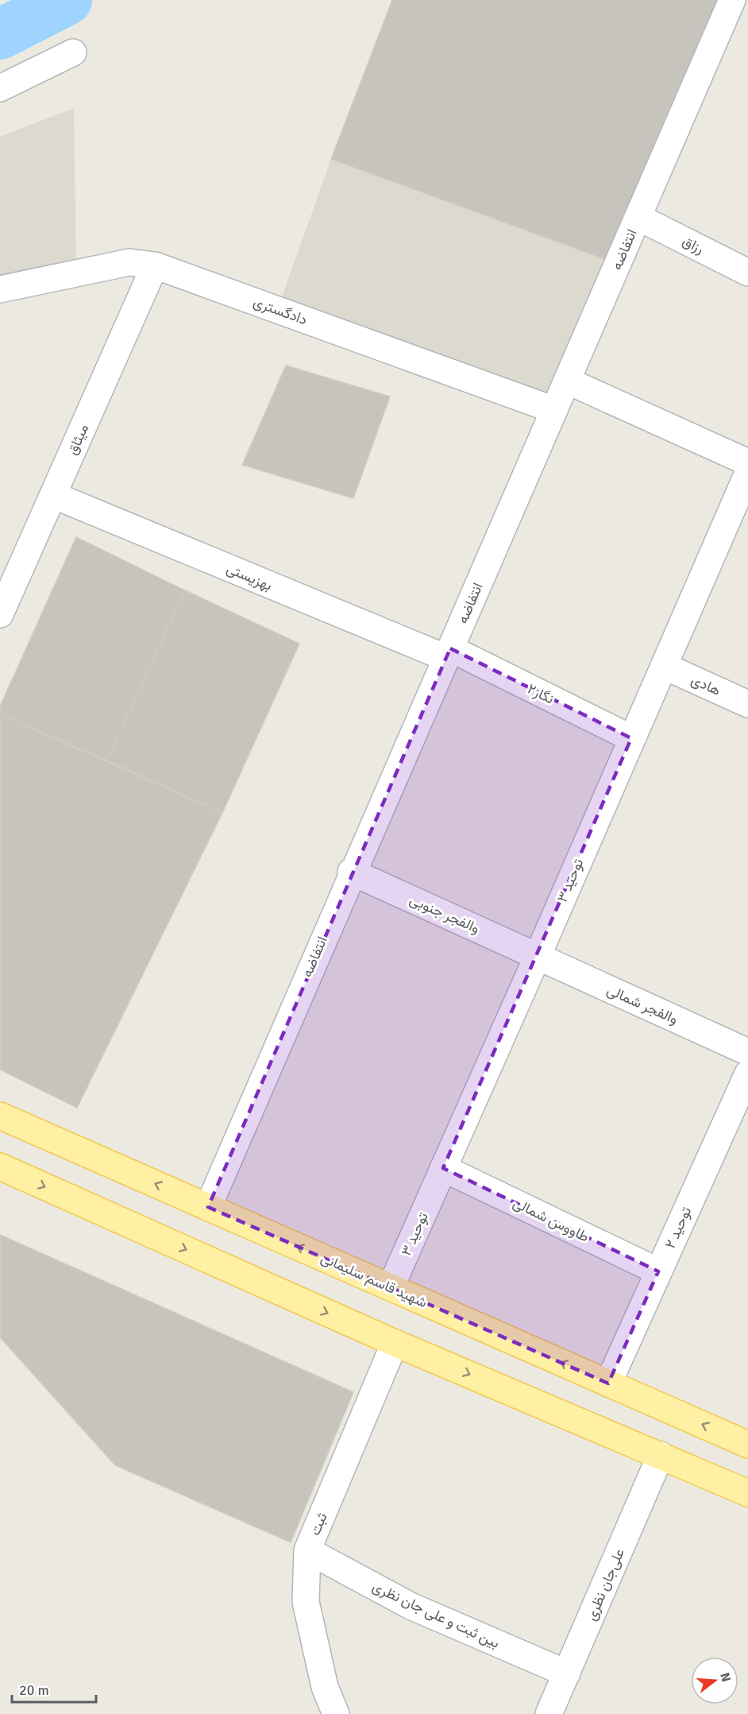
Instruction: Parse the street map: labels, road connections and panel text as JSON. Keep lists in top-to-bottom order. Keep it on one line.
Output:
{"streets":{"main road":["شهید قاسم سلیمانی"],"street":["رزاق","انتفاضه","دادگستری","میثاق","بهزیستی","هادی","نگار۲","توحید ۳","والفجر جنوبی","والفجر شمالی","طاووس شمالی","توحید ۲","ثبت","علی‌جان نظری","بین ثبت و علی جان نظری"]},"crossings":[["رزاق","انتفاضه"],["انتفاضه","دادگستری"],["انتفاضه","بهزیستی"],["انتفاضه","نگار۲"],["انتفاضه","والفجر جنوبی"],["انتفاضه","شهید قاسم سلیمانی"],["دادگستری","میثاق"],["میثاق","بهزیستی"],["بهزیستی","نگار۲"],["هادی","توحید ۳"],["نگار۲","توحید ۳"],["توحید ۳","والفجر جنوبی"],["توحید ۳","والفجر شمالی"],["توحید ۳","طاووس شمالی"],["توحید ۳","شهید قاسم سلیمانی"],["والفجر جنوبی","والفجر شمالی"],["طاووس شمالی","توحید ۲"],["توحید ۲","شهید قاسم سلیمانی"],["ثبت","بین ثبت و علی جان نظری"],["علی‌جان نظری","بین ثبت و علی جان نظری"]],"scale_bar":"20 m","north":"right"}
